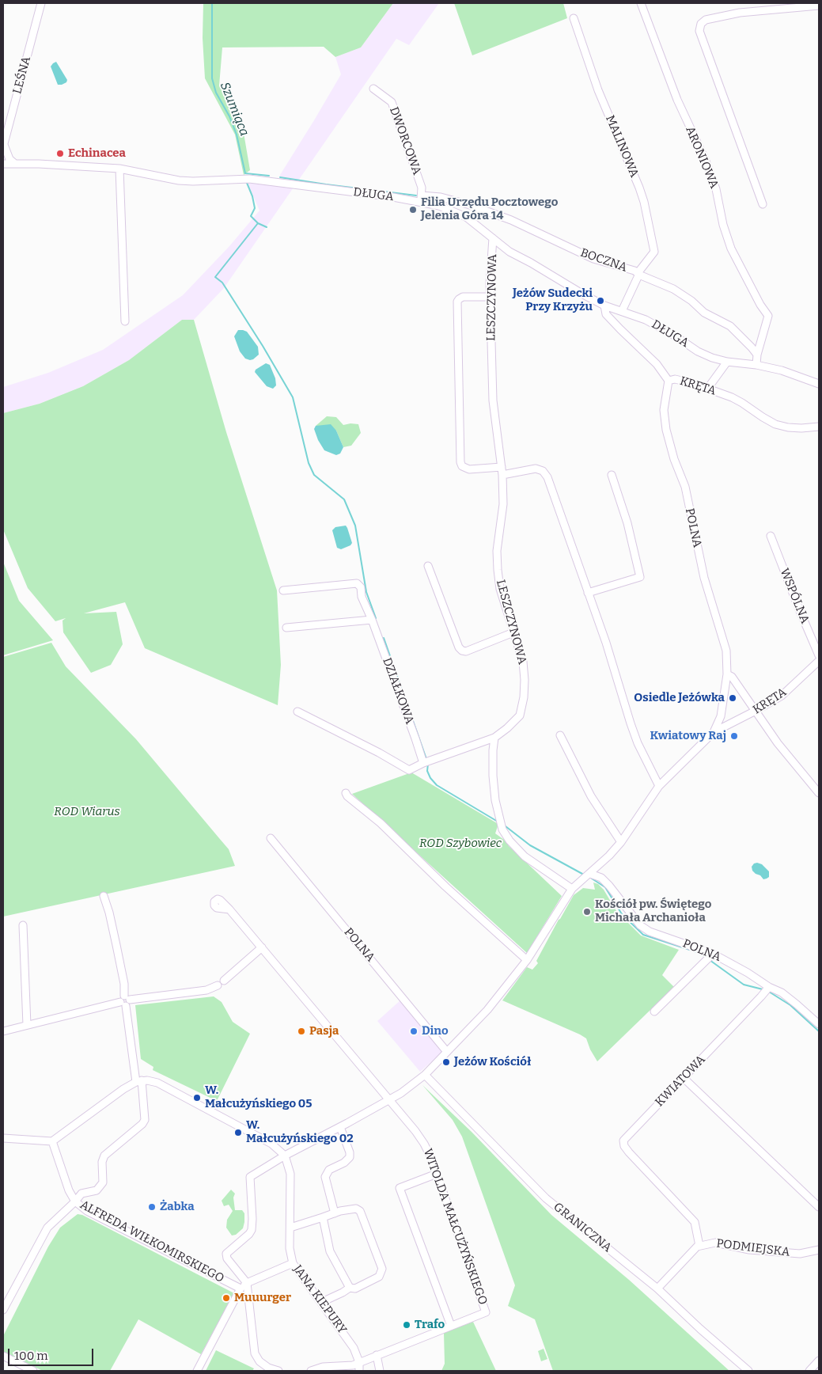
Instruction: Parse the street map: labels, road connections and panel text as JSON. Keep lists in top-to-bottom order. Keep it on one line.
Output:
{"streets":{"street":["LEŚNA","DWORCOWA","MALINOWA","ARONIOWA","DŁUGA","BOCZNA","LESZCZYNOWA","KRĘTA","POLNA","WSPÓLNA","DZIAŁKOWA","KWIATOWA","WITOLDA MAŁCUŻYŃSKIEGO","GRANICZNA","ALFREDA WIŁKOMIRSKIEGO","PODMIEJSKA","JANA KIEPURY"]},"crossings":[["DWORCOWA","DŁUGA"],["DWORCOWA","BOCZNA"],["MALINOWA","BOCZNA"],["ARONIOWA","BOCZNA"],["DŁUGA","BOCZNA"],["DŁUGA","LESZCZYNOWA"],["DŁUGA","KRĘTA"],["KRĘTA","POLNA"],["POLNA","KWIATOWA"],["POLNA","WITOLDA MAŁCUŻYŃSKIEGO"],["POLNA","GRANICZNA"],["KWIATOWA","PODMIEJSKA"],["WITOLDA MAŁCUŻYŃSKIEGO","JANA KIEPURY"],["GRANICZNA","PODMIEJSKA"]],"water":["Szumiąca"],"parks":["ROD Wiarus","ROD Szybowiec"],"places":["Echinacea","Filia Urzędu Pocztowego Jelenia Góra 14","Jeżów Sudecki Przy Krzyżu","Osiedle Jeżówka","Kwiatowy Raj","Kościół pw. Świętego Michała Archanioła","Pasja","Dino","Jeżów Kościół","W. Małcużyńskiego 05","W. Małcużyńskiego 02","Żabka","Muuurger","Trafo"],"scale_bar":"100 m"}
